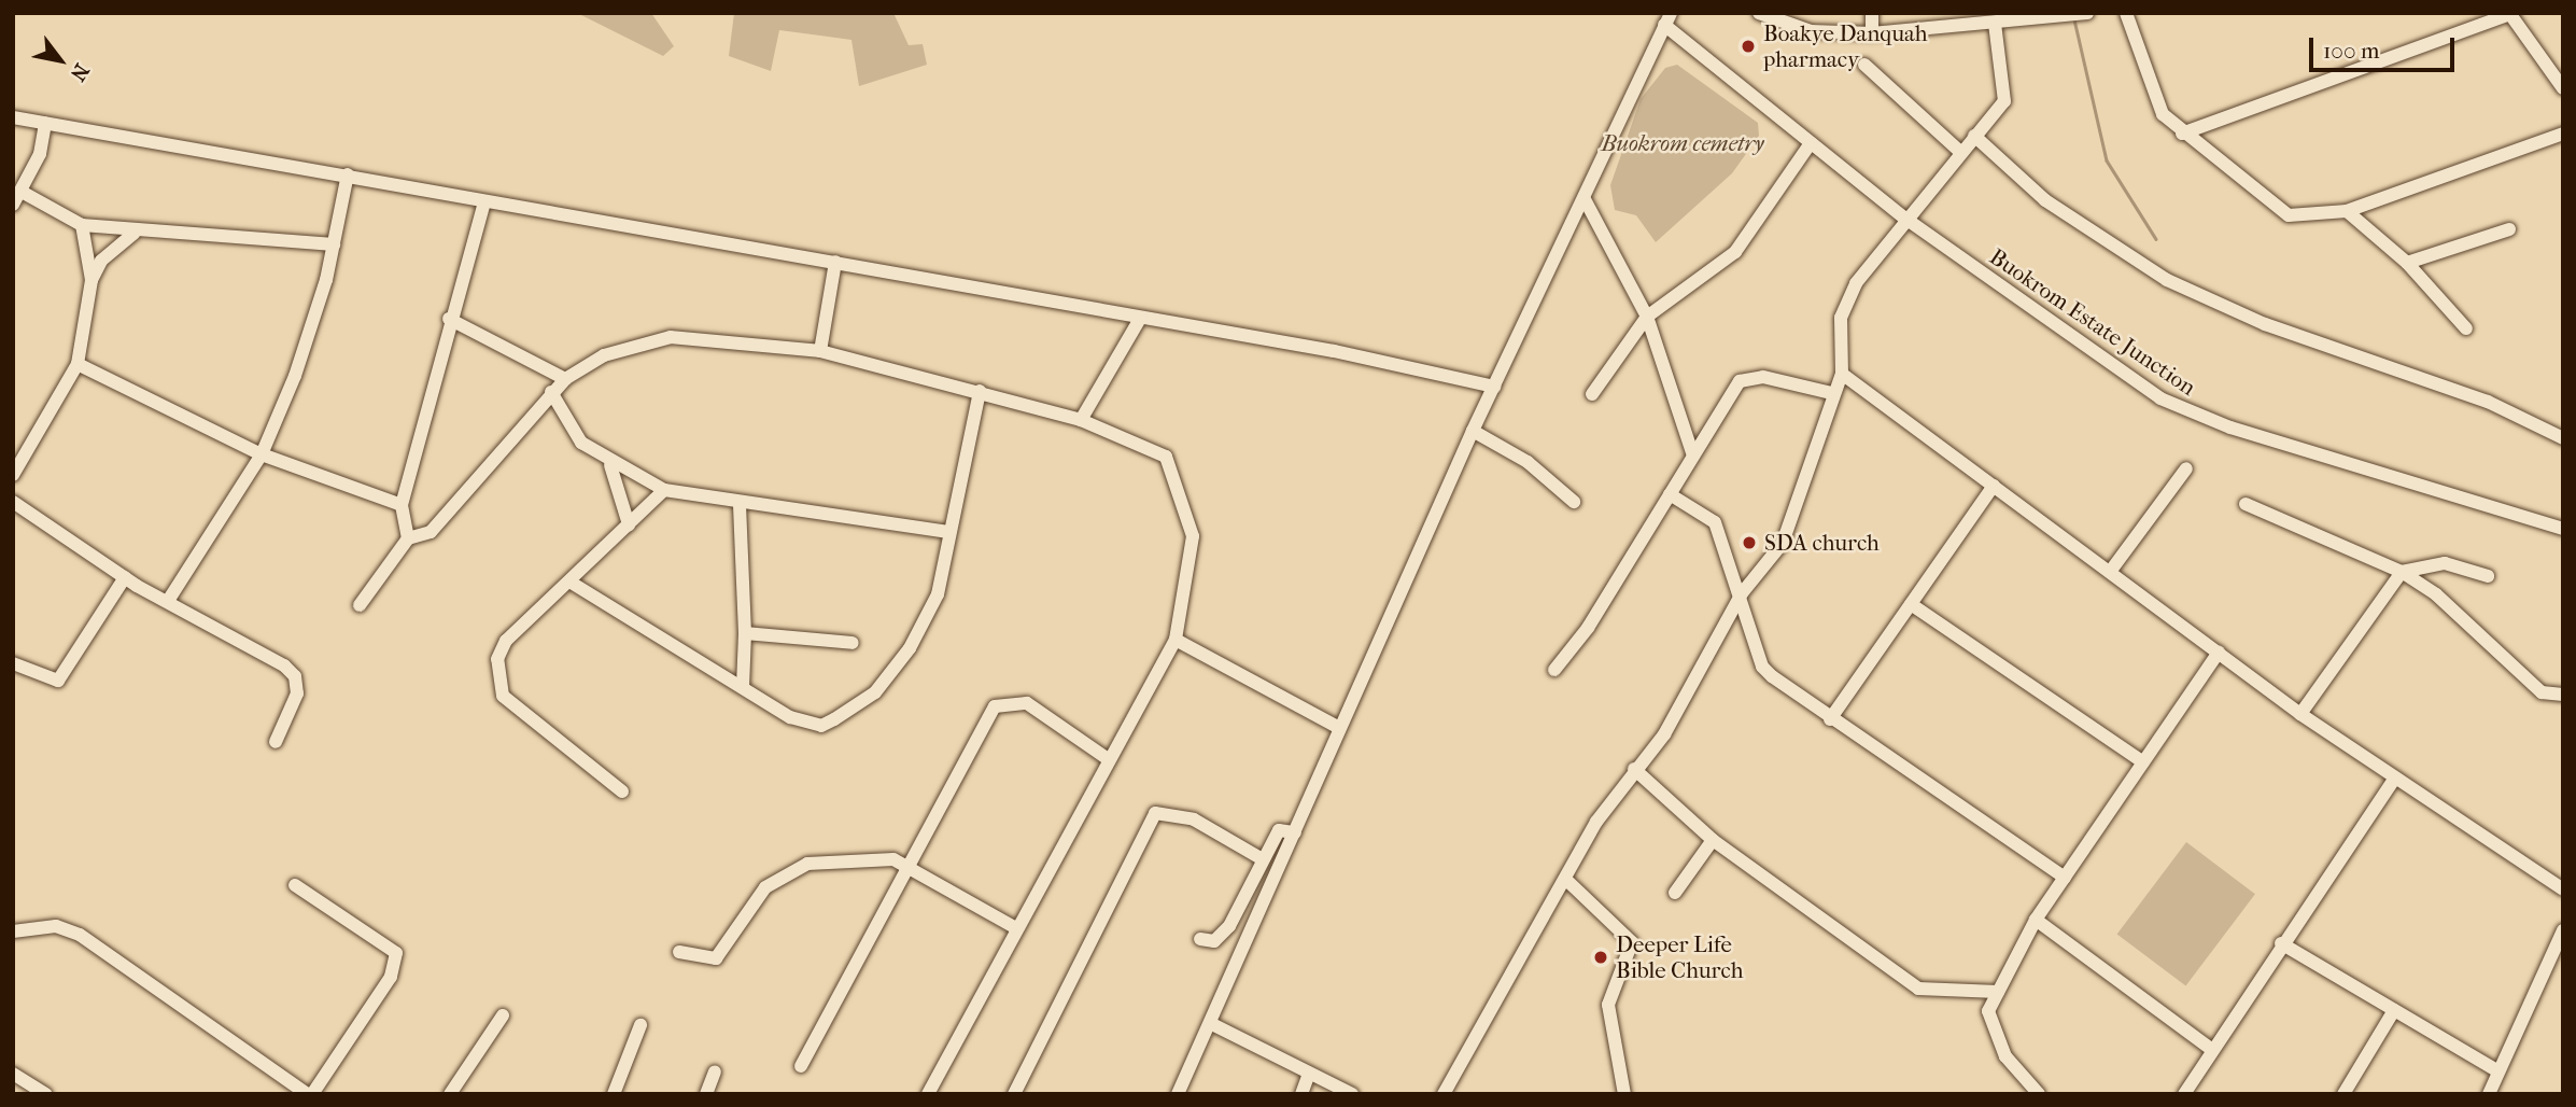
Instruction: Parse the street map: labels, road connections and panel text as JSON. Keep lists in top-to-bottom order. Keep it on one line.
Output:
{"streets":{"street":["Buokrom Estate Junction"]},"parks":["Buokrom cemetry"],"places":["Boakye Danquah pharmacy","SDA church","Deeper Life Bible Church"],"scale_bar":"100 m","north":"bottom right"}
